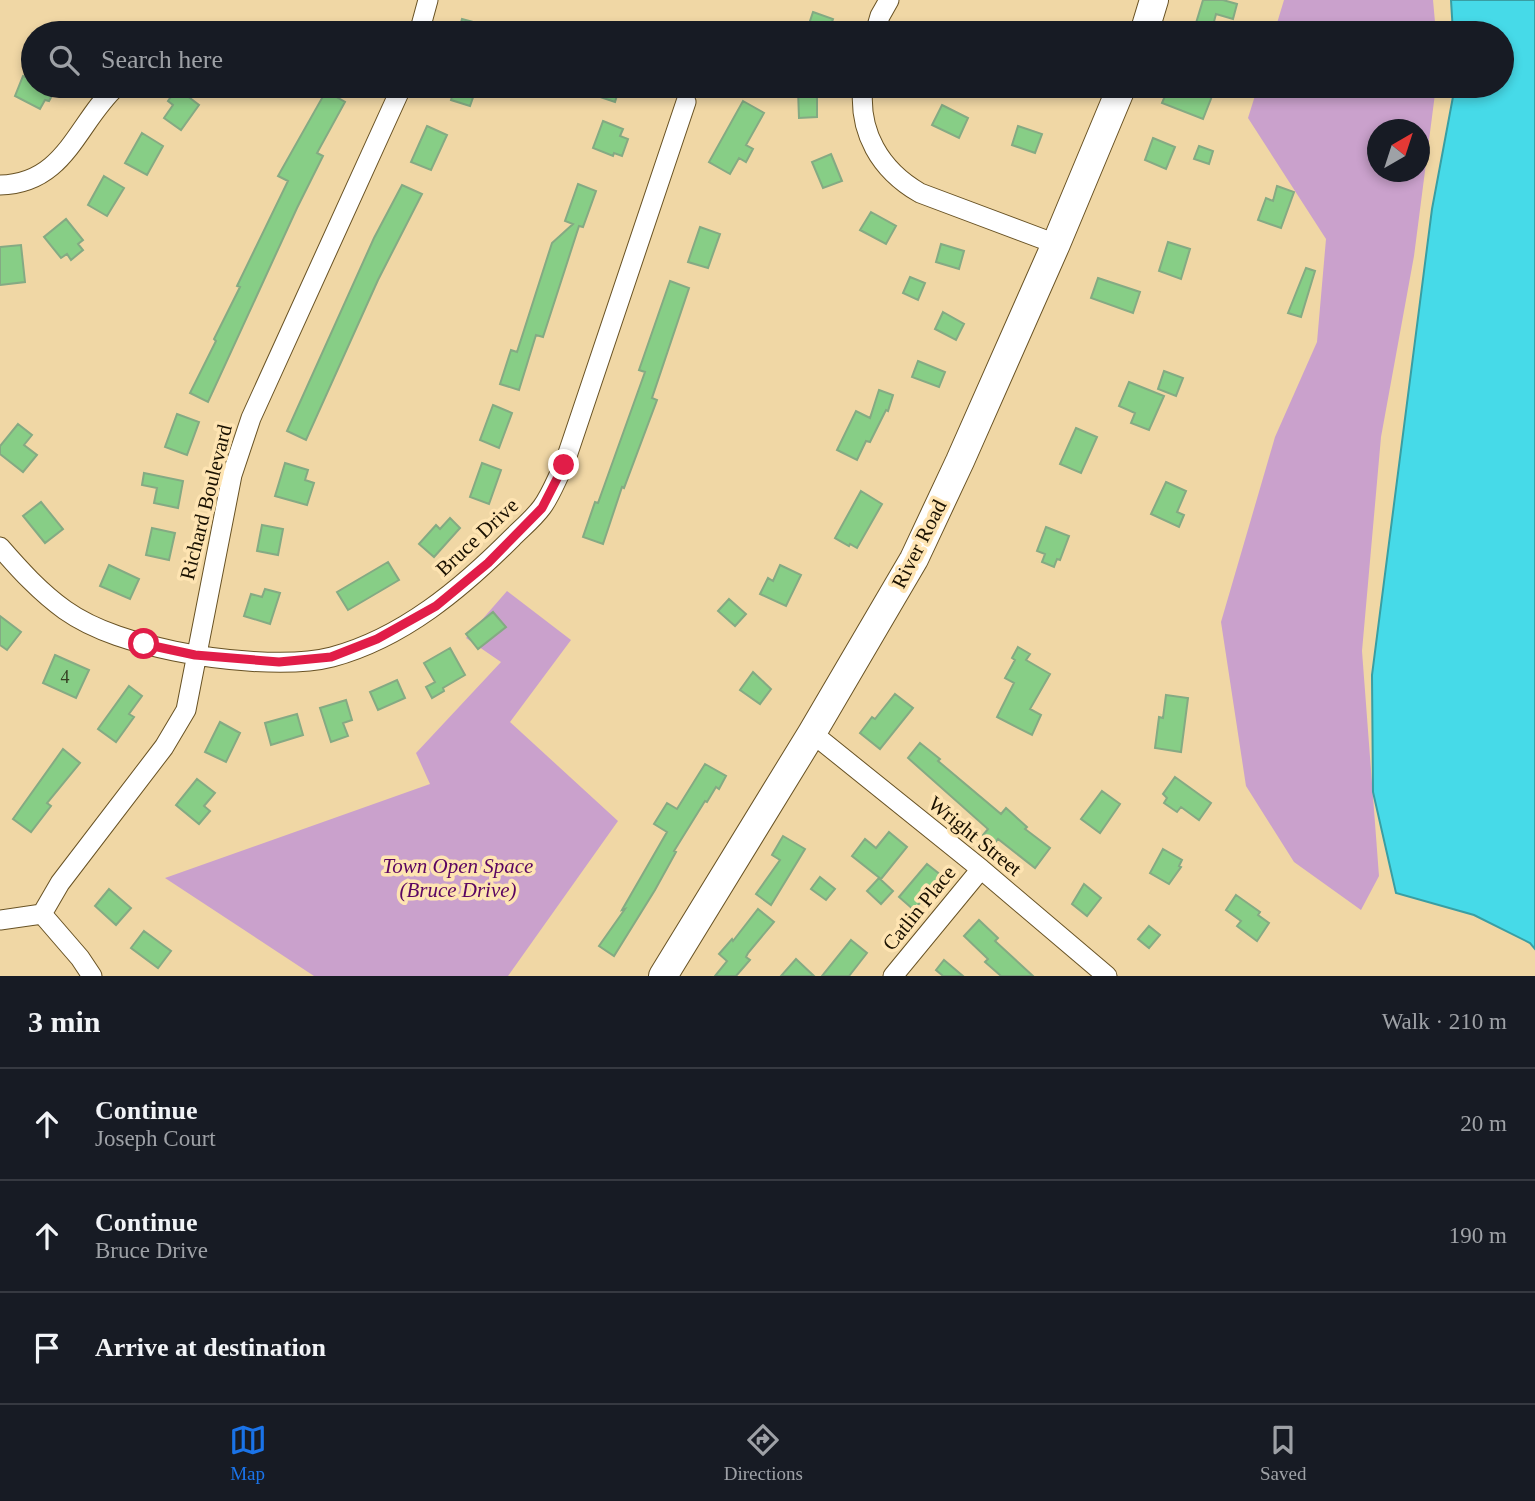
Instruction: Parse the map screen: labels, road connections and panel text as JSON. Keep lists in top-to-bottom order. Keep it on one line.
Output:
{"streets":{"main road":["River Road"],"street":["Richard Boulevard","Bruce Drive","Wright Street","Catlin Place"]},"crossings":[["Richard Boulevard","Bruce Drive"],["River Road","Wright Street"],["Wright Street","Catlin Place"]],"parks":["Town Open Space (Bruce Drive)"],"house_numbers":["4"],"north":"top right","page":{"search":"Search here","heading":["3 min","Walk · 210 m"],"list":[["Continue","Joseph Court","20 m"],["Continue","Bruce Drive","190 m"],"Arrive at destination"],"nav":["Map","Directions","Saved"]}}
